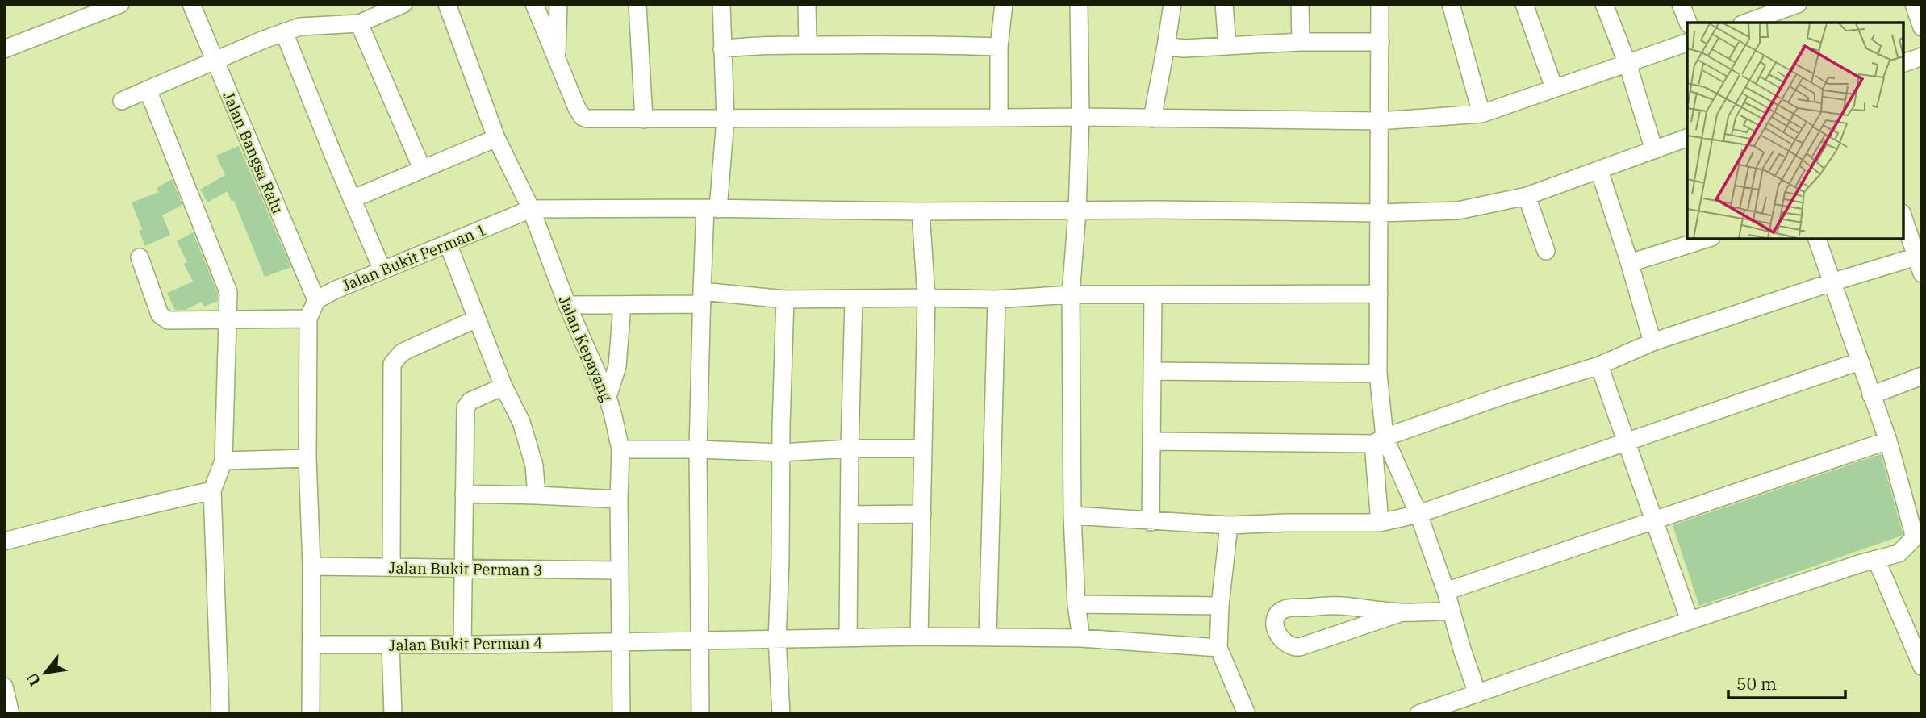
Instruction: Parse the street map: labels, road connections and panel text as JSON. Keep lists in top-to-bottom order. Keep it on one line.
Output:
{"streets":{"street":["Jalan Bangsa Ralu","Jalan Bukit Perman 1","Jalan Kepayang","Jalan Bukit Perman 3","Jalan Bukit Perman 4"]},"crossings":[["Jalan Bangsa Ralu","Jalan Bukit Perman 1"],["Jalan Bukit Perman 1","Jalan Kepayang"],["Jalan Kepayang","Jalan Bukit Perman 3"],["Jalan Kepayang","Jalan Bukit Perman 4"]],"scale_bar":"50 m","north":"bottom left"}
